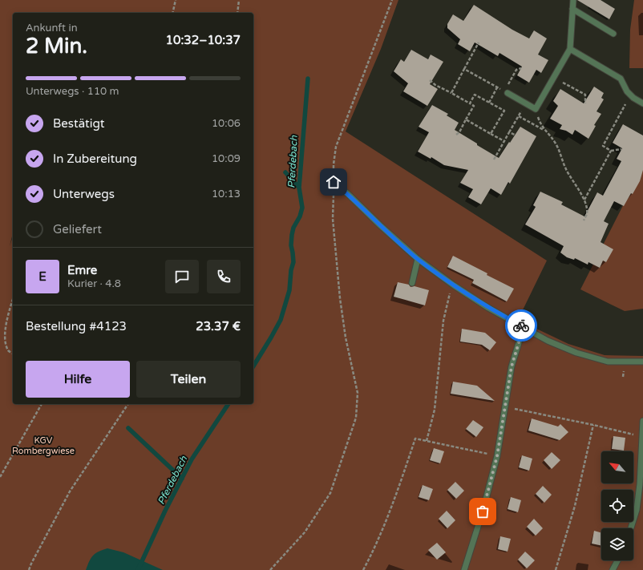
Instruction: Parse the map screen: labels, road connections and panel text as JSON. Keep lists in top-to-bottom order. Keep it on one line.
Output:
{"water":["Pferdebach"],"parks":["KGV Rombergwiese"],"north":"top left","page":{"heading":["2 Min.","Ankunft in","10:32–10:37"],"panel":["Emre","Kurier · 4.8","Bestellung #4123","23.37 €"],"bar":"Unterwegs · 110 m","list":[["Bestätigt","10:06"],["In Zubereitung","10:09"],["Unterwegs","10:13"],"Geliefert"],"round":"E","buttons":["Hilfe","Teilen"]}}
